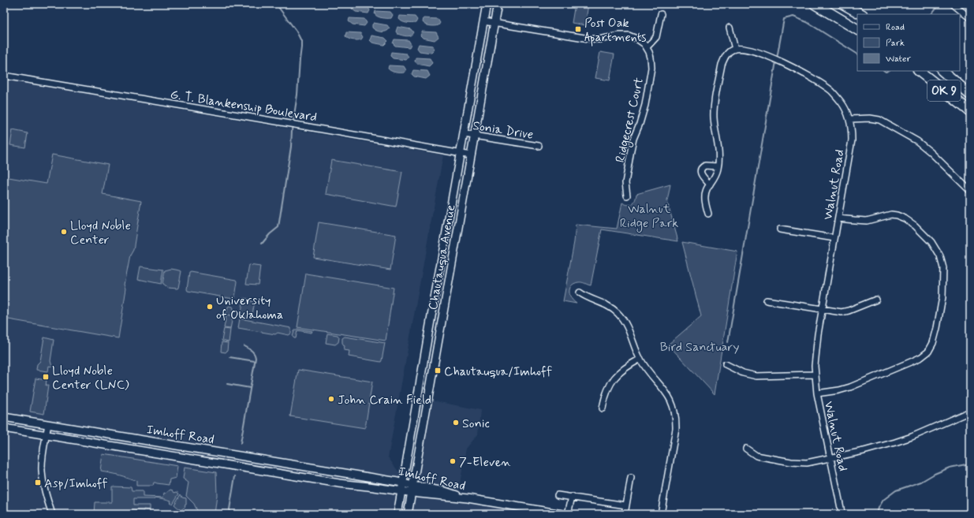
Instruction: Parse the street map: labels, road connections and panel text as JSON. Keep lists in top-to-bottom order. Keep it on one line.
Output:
{"streets":{"highway":["OK 9"],"main road":["Chautauqua Avenue","Imhoff Road"],"street":["G. T. Blankenship Boulevard","Ridgecrest Court","Sonia Drive","Walnut Road"]},"crossings":[["G. T. Blankenship Boulevard","Chautauqua Avenue"],["Sonia Drive","Chautauqua Avenue"],["Chautauqua Avenue","Imhoff Road"]],"parks":["Walnut Ridge Park","Bird Sanctuary"],"places":{"transit":["Post Oak Apartments","Chautauqua/Imhoff","Lloyd Noble Center (LNC)","Asp/Imhoff"],"other":["Lloyd Noble Center","University of Oklahoma","John Crain Field","Sonic","7-Eleven"]},"legend":["Road","Park","Water"]}
